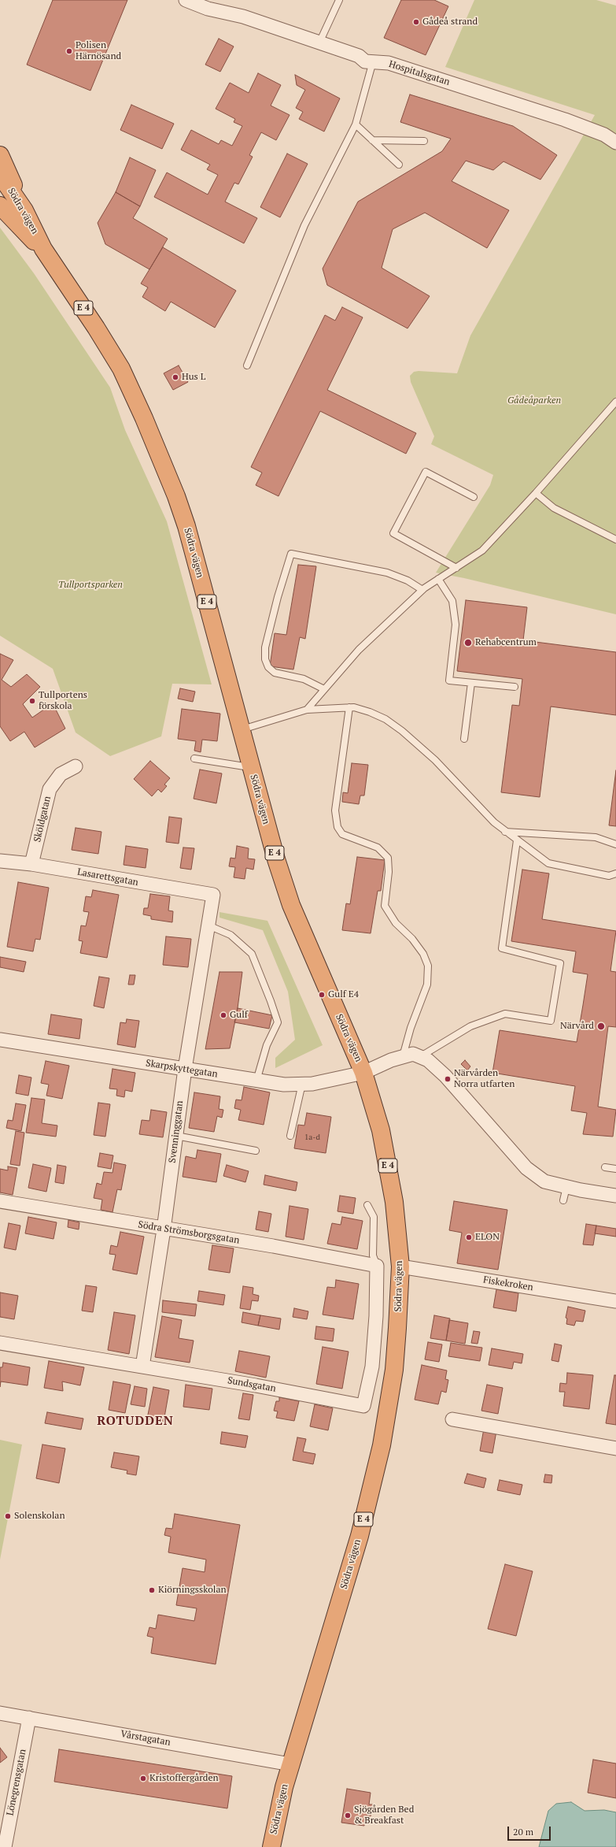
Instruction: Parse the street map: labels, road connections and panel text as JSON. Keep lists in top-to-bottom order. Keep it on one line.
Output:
{"streets":{"highway":["Södra vägen","E 4"],"street":["Hospitalsgatan","Sköldgatan","Lasarettsgatan","Skarpskyttegatan","Svenninggatan","Södra Strömsborgsgatan","Fiskekroken","Sundsgatan","Vårstagatan","Lönegrensgatan"]},"crossings":[["Södra vägen","Skarpskyttegatan"],["Södra vägen","Fiskekroken"],["Södra vägen","Vårstagatan"],["Sköldgatan","Lasarettsgatan"],["Lasarettsgatan","Svenninggatan"],["Skarpskyttegatan","Svenninggatan"],["Svenninggatan","Södra Strömsborgsgatan"],["Svenninggatan","Sundsgatan"],["Södra Strömsborgsgatan","Sundsgatan"],["Vårstagatan","Lönegrensgatan"]],"districts":["ROTUDDEN"],"parks":["Gådeåparken","Tullportsparken"],"places":["Gådeå strand","Polisen Härnösand","Hus L","Rehabcentrum","Tullportens förskola","Gulf E4","Gulf","Närvård","Närvården Norra utfarten","ELON","Solenskolan","Kiörningsskolan","Kristoffergården","Sjögården Bed & Breakfast"],"house_numbers":["1a-d"],"scale_bar":"20 m"}
